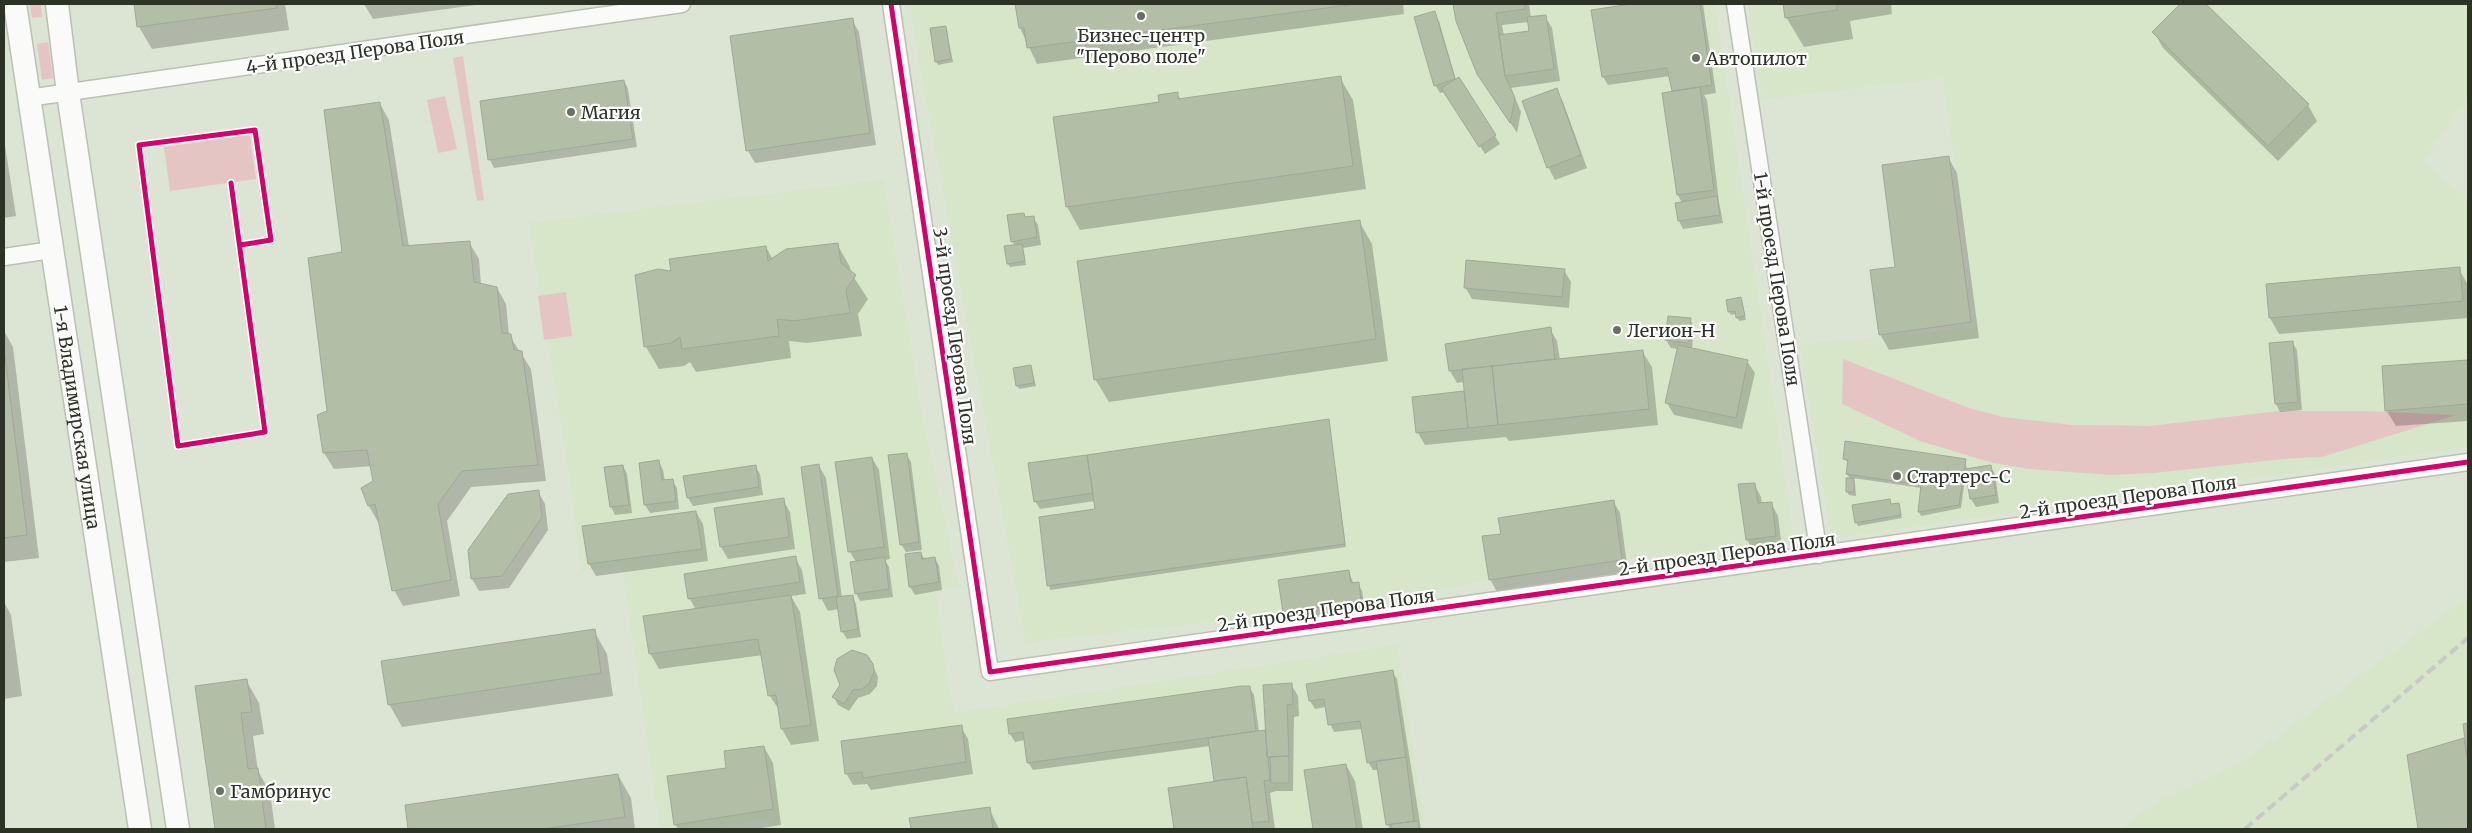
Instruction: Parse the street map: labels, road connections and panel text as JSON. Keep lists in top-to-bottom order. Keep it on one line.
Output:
{"streets":{"main road":["1-я Владимирская улица"],"street":["4-й проезд Перова Поля","1-й проезд Перова Поля","3-й проезд Перова Поля","2-й проезд Перова Поля"]},"crossings":[["4-й проезд Перова Поля","1-я Владимирская улица"],["1-й проезд Перова Поля","2-й проезд Перова Поля"],["3-й проезд Перова Поля","2-й проезд Перова Поля"]],"places":["Бизнес-центр \"Перово поле\"","Автопилот","Магия","Легион-Н","Стартерс-С","Гамбринус"]}
